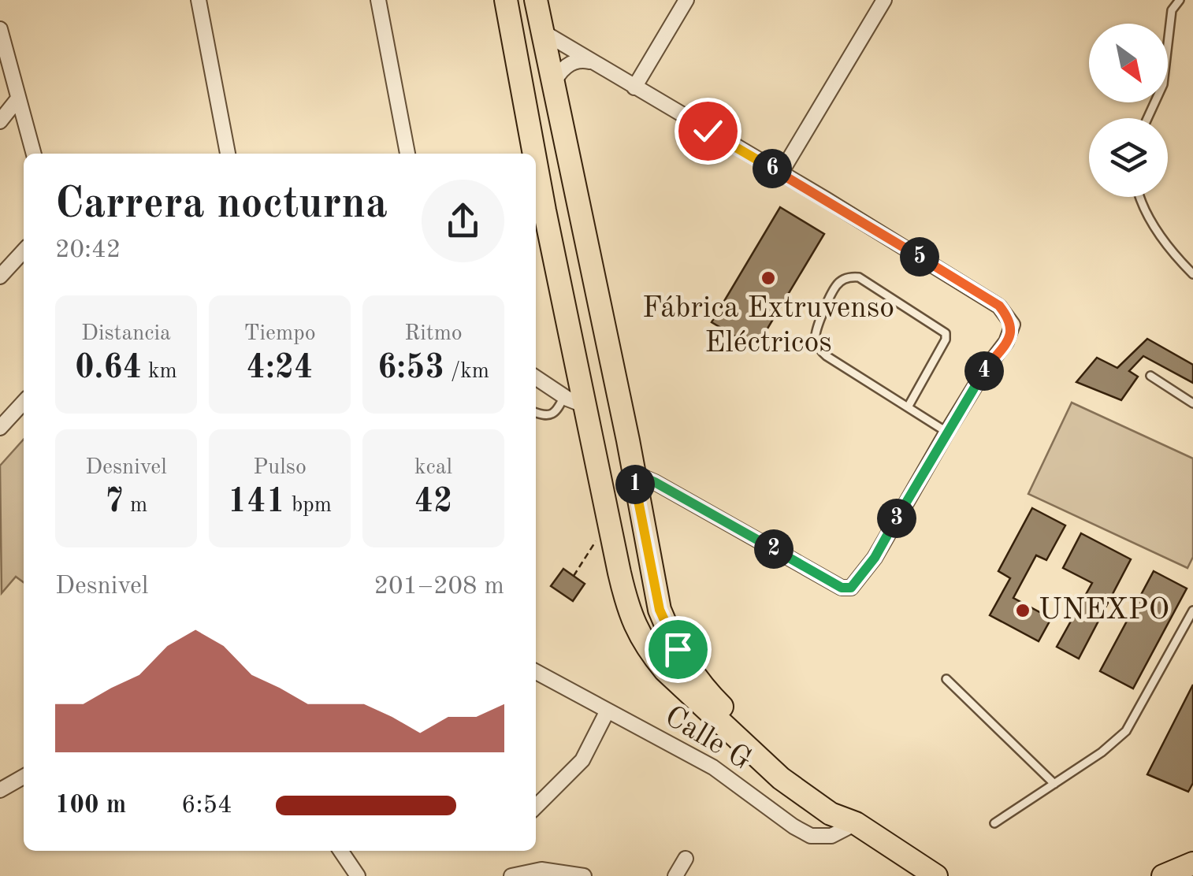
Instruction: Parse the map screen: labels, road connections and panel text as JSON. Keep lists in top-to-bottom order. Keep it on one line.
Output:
{"streets":{"street":["Calle G"]},"places":["Fábrica Extruvenso Eléctricos","UNEXPO"],"north":"bottom right","page":{"pins":["6","5","4","1","3","2"],"heading":["Carrera nocturna","20:42"],"stats":[["Distancia","0.64 km"],["Tiempo","4:24"],["Ritmo","6:53 /km"],["Desnivel","7 m"],["Pulso","141 bpm"],["kcal","42"]],"chart":["Desnivel","201–208 m"],"list":[{"name":"100 m","note":"6:54"}]}}
